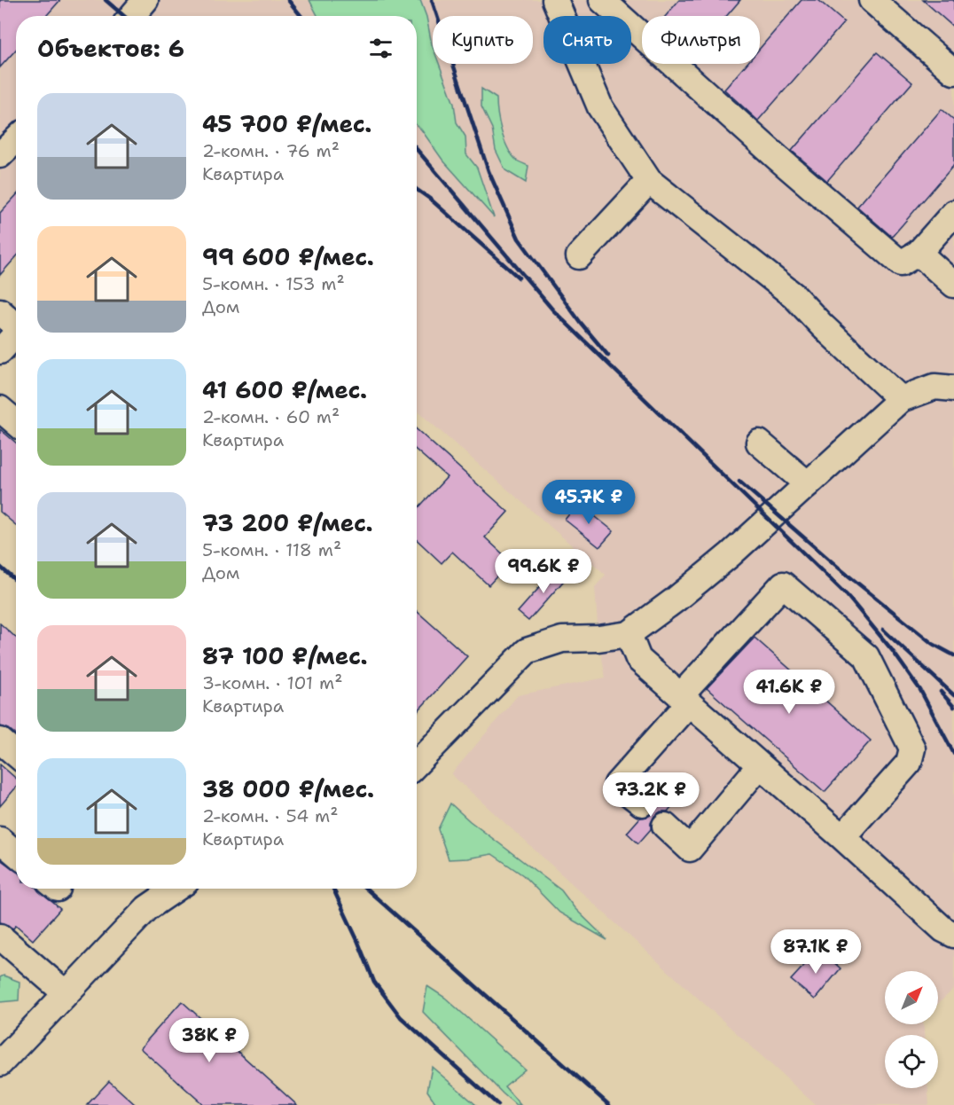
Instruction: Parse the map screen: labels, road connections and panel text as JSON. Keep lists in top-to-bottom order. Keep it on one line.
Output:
{"north":"top right","page":{"chip":["Купить","Снять","Фильтры"],"heading":"Объектов: 6","list":[{"name":"45 700 ₽/мес.","note":"2-комн. · 76 m² · Квартира"},{"name":"99 600 ₽/мес.","note":"5-комн. · 153 m² · Дом"},{"name":"41 600 ₽/мес.","note":"2-комн. · 60 m² · Квартира"},{"name":"73 200 ₽/мес.","note":"5-комн. · 118 m² · Дом"},{"name":"87 100 ₽/мес.","note":"3-комн. · 101 m² · Квартира"},{"name":"38 000 ₽/мес.","note":"2-комн. · 54 m² · Квартира"}],"price":["45.7K ₽","99.6K ₽","41.6K ₽","73.2K ₽","87.1K ₽","38K ₽"]}}
